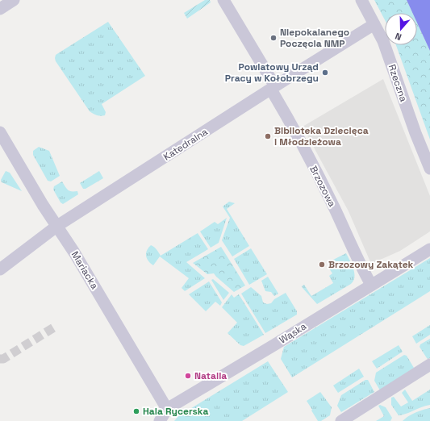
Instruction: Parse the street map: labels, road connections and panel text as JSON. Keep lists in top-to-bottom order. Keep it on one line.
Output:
{"streets":{"street":["Rzeczna","Katedralna","Brzozowa","Mariacka","Wąska"]},"crossings":[["Rzeczna","Katedralna"],["Katedralna","Brzozowa"],["Katedralna","Mariacka"],["Brzozowa","Wąska"],["Mariacka","Wąska"]],"places":["Niepokalanego Poczęcia NMP","Powiatowy Urząd Pracy w Kołobrzegu","Biblioteka Dziecięca i Młodzieżowa","Brzozowy Zakątek","Natalia","Hala Rycerska"],"north":"bottom"}
